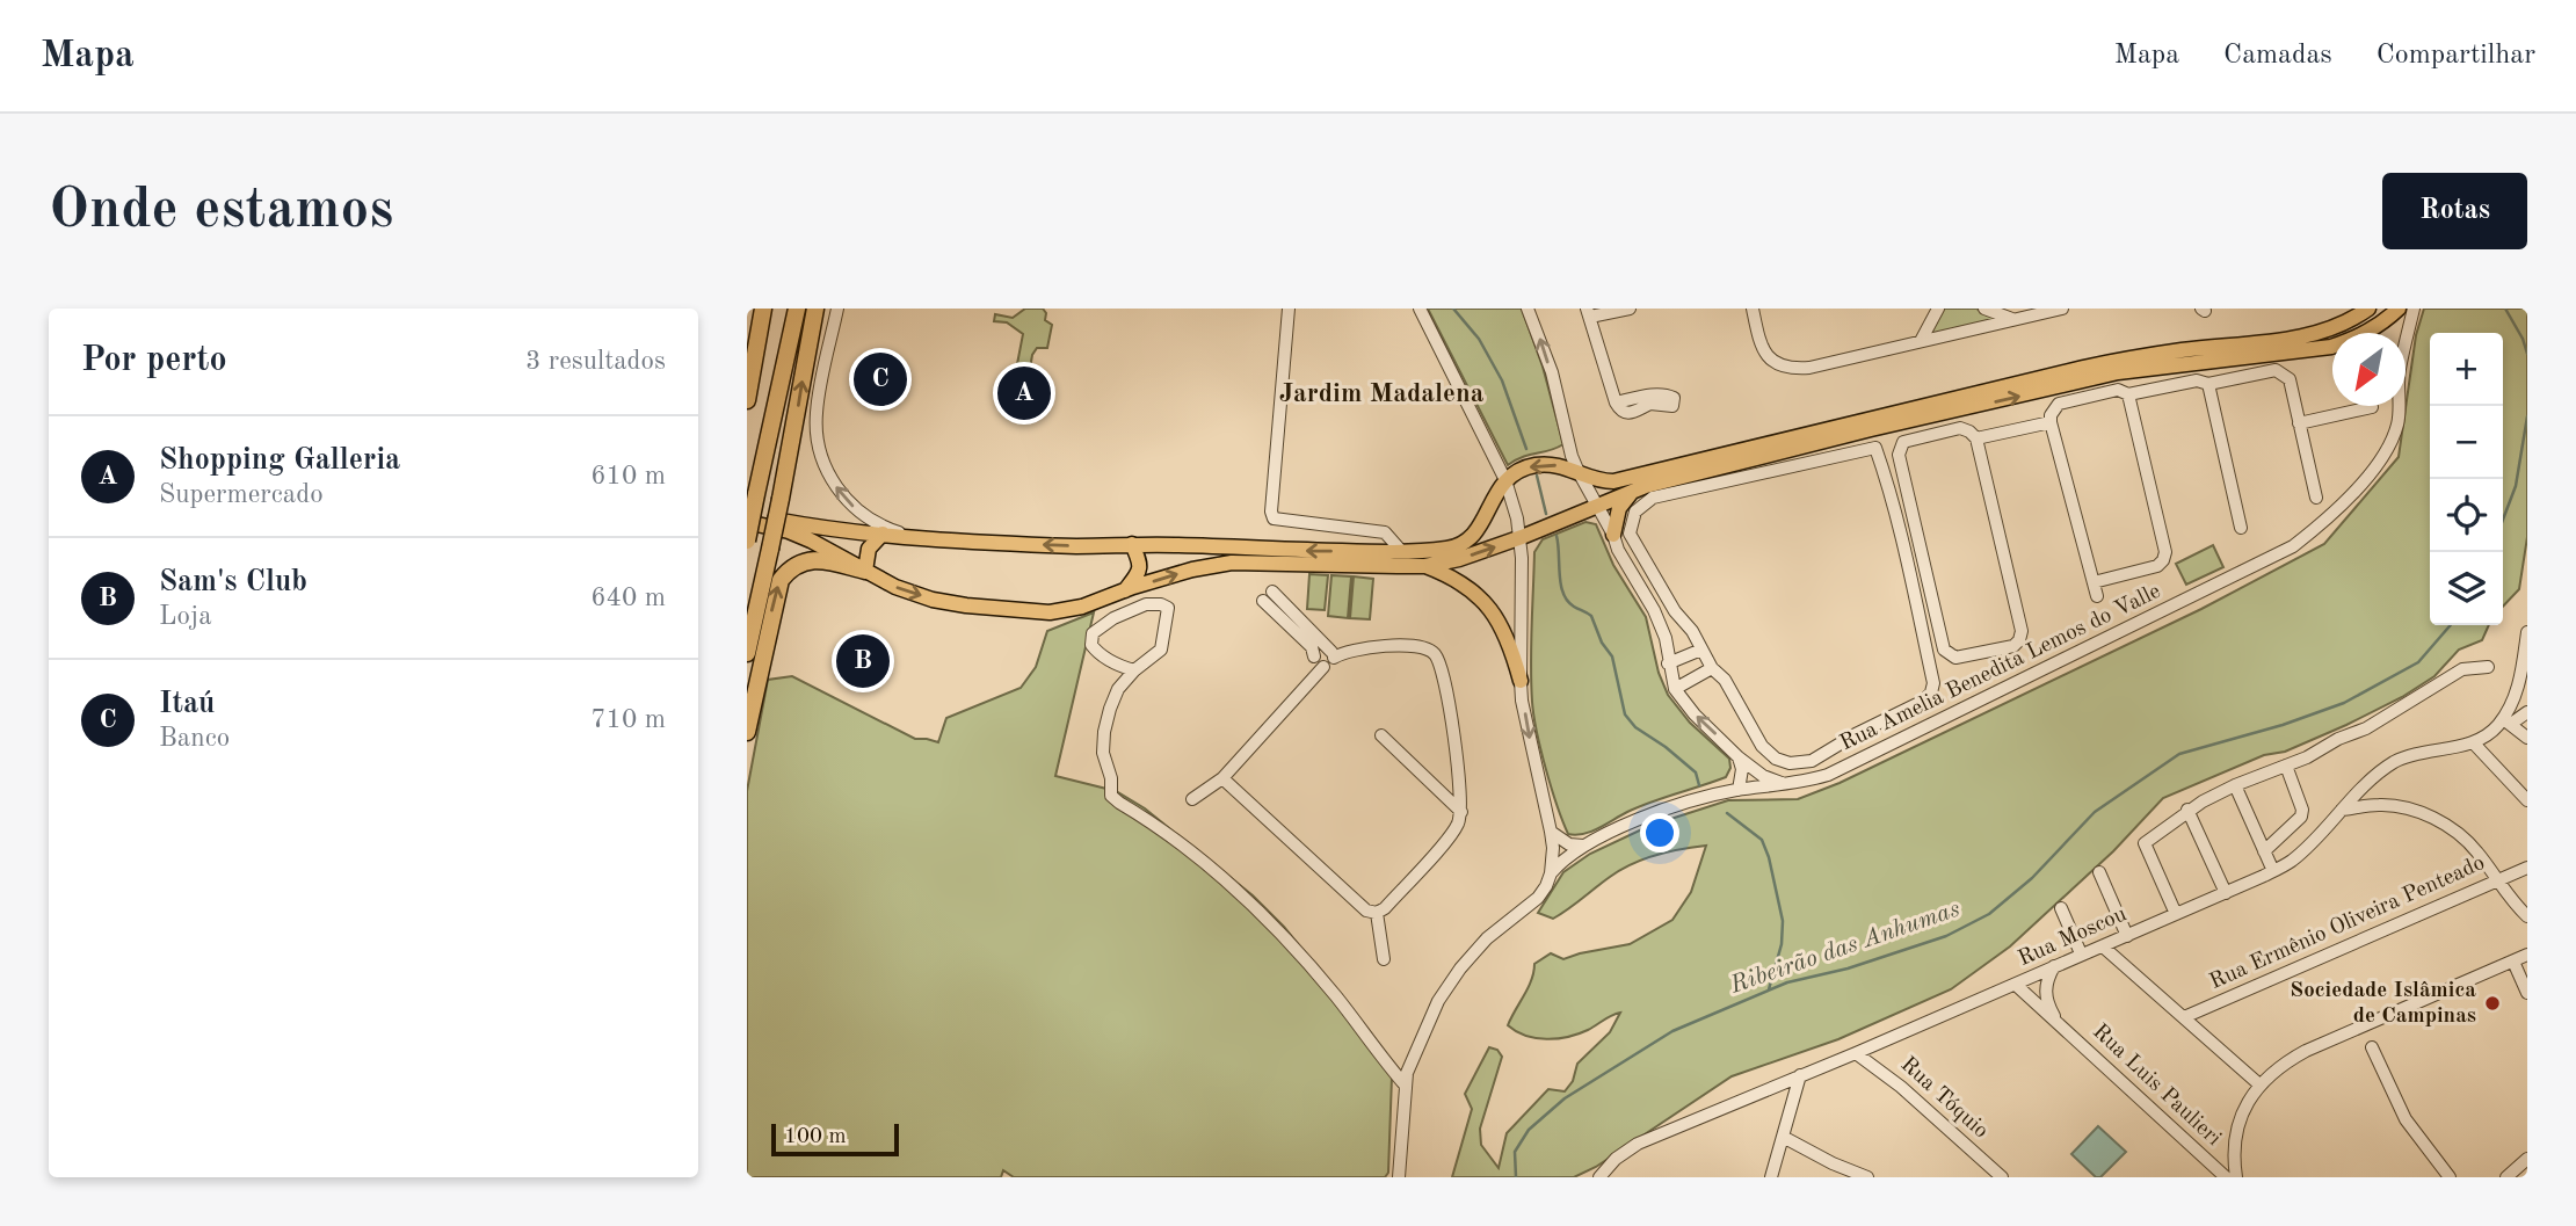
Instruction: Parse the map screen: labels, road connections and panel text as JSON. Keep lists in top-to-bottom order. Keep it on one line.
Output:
{"streets":{"street":["Rua Amelia Benedita Lemos do Valle","Rua Ermênio Oliveira Penteado","Rua Moscou","Rua Luis Paulieri","Rua Tóquio"]},"crossings":[["Rua Moscou","Rua Luis Paulieri"],["Rua Moscou","Rua Tóquio"]],"districts":["Jardim Madalena"],"water":["Ribeirão das Anhumas"],"places":["Sociedade Islâmica de Campinas"],"scale_bar":"100 m","north":"bottom left","page":{"header":"Mapa","nav":["Mapa","Camadas","Compartilhar"],"buttons":"Rotas","title":"Onde estamos","heading":["Por perto","3 resultados"],"map_buttons":["+","−"],"pins":["C","A","B"],"list":[{"mark":"A","name":"Shopping Galleria","note":"Supermercado","value":"610 m"},{"mark":"B","name":"Sam's Club","note":"Loja","value":"640 m"},{"mark":"C","name":"Itaú","note":"Banco","value":"710 m"}],"scale":"100 m"}}
